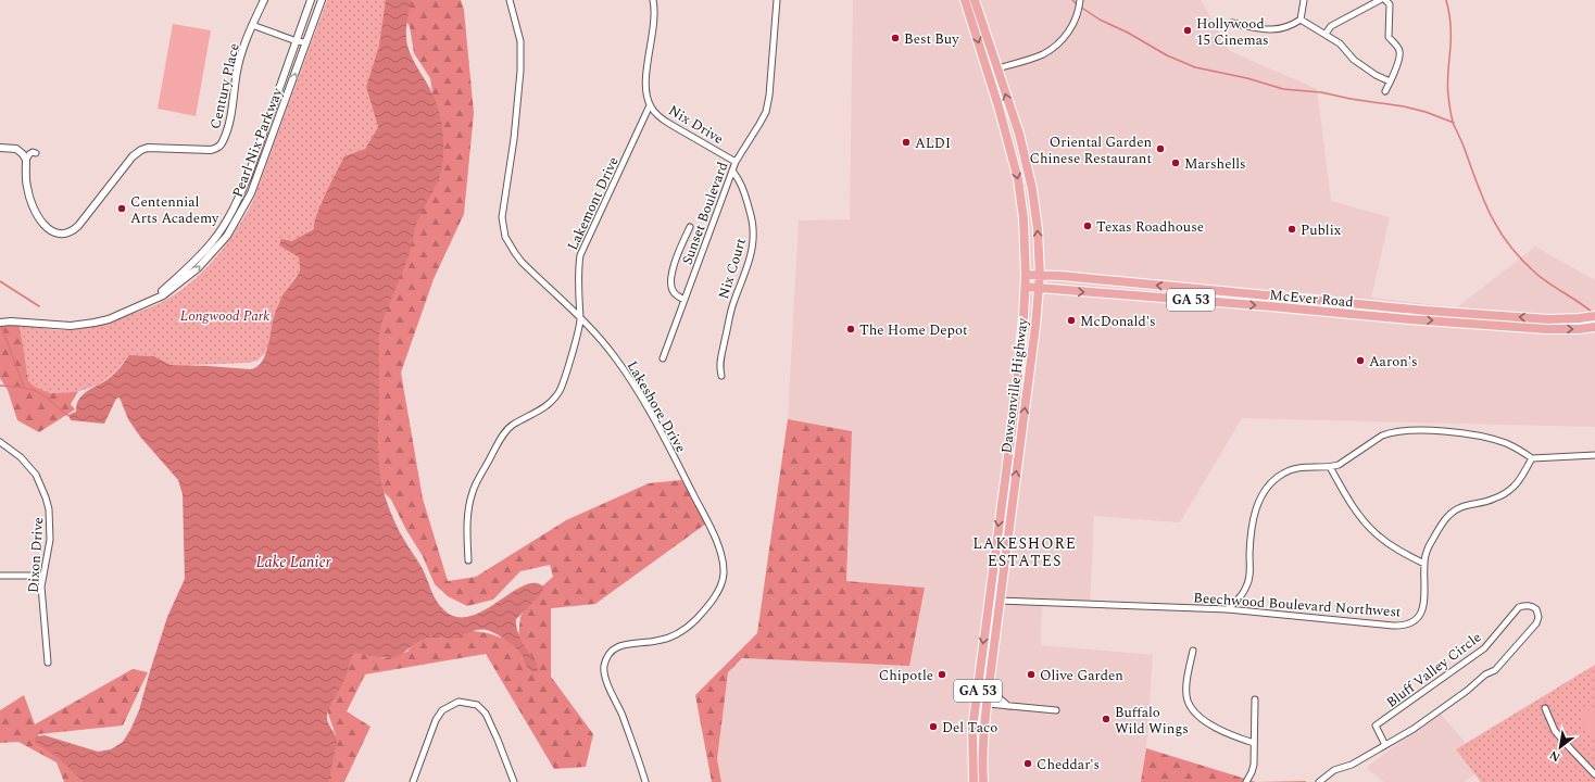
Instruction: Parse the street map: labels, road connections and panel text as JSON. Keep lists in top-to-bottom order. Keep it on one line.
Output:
{"streets":{"main road":["McEver Road","GA 53","Dawsonville Highway"],"street":["Century Place","Nix Drive","Pearl Nix Parkway","Lakemont Drive","Sunset Boulevard","Nix Court","Lakeshore Drive","Dixon Drive","Beechwood Boulevard Northwest","Bluff Valley Circle"]},"crossings":[["Nix Drive","Lakemont Drive"],["Nix Drive","Sunset Boulevard"],["Lakemont Drive","Lakeshore Drive"],["Sunset Boulevard","Nix Court"],["McEver Road","Dawsonville Highway"],["Dawsonville Highway","Beechwood Boulevard Northwest"]],"districts":["LAKESHORE ESTATES"],"water":["Lake Lanier"],"parks":["Longwood Park"],"places":["Hollywood 15 Cinemas","Best Buy","ALDI","Oriental Garden Chinese Restaurant","Marshells","Centennial Arts Academy","Texas Roadhouse","Publix","McDonald's","The Home Depot","Aaron's","Chipotle","Olive Garden","Buffalo Wild Wings","Del Taco","Cheddar's"],"north":"bottom left"}
